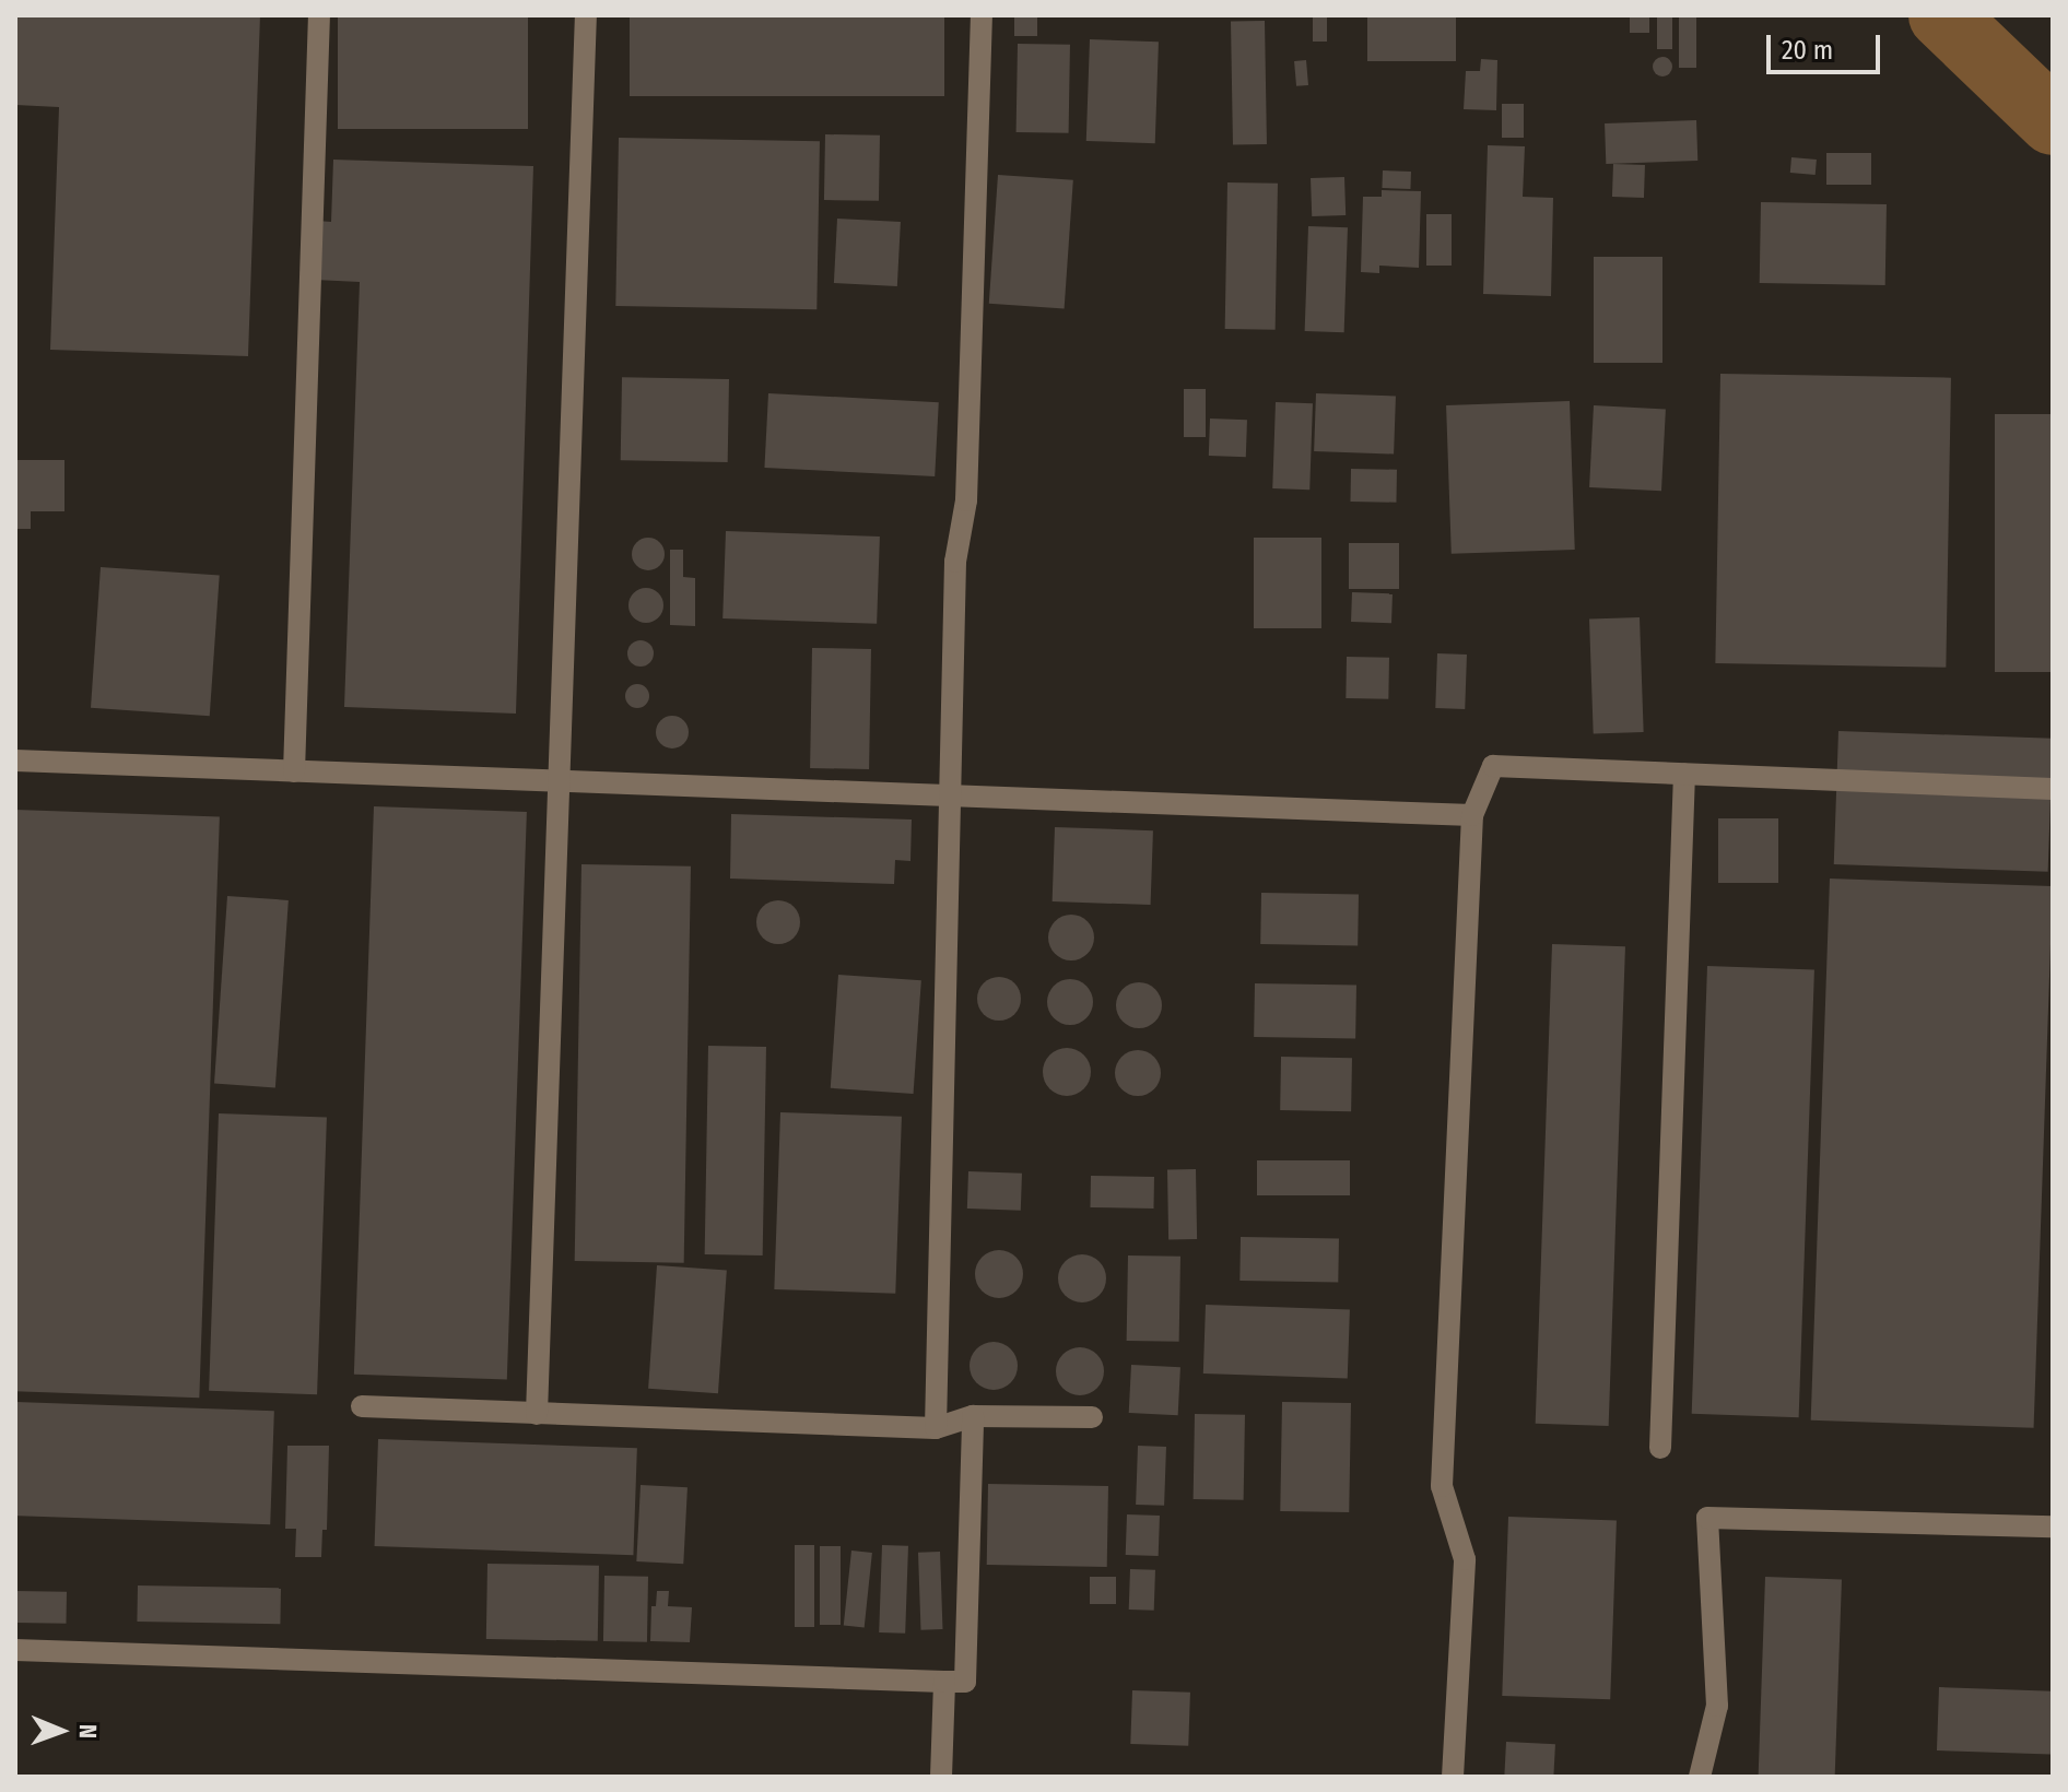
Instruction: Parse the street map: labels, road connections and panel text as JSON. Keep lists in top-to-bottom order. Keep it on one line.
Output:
{"scale_bar":"20 m","north":"right"}
